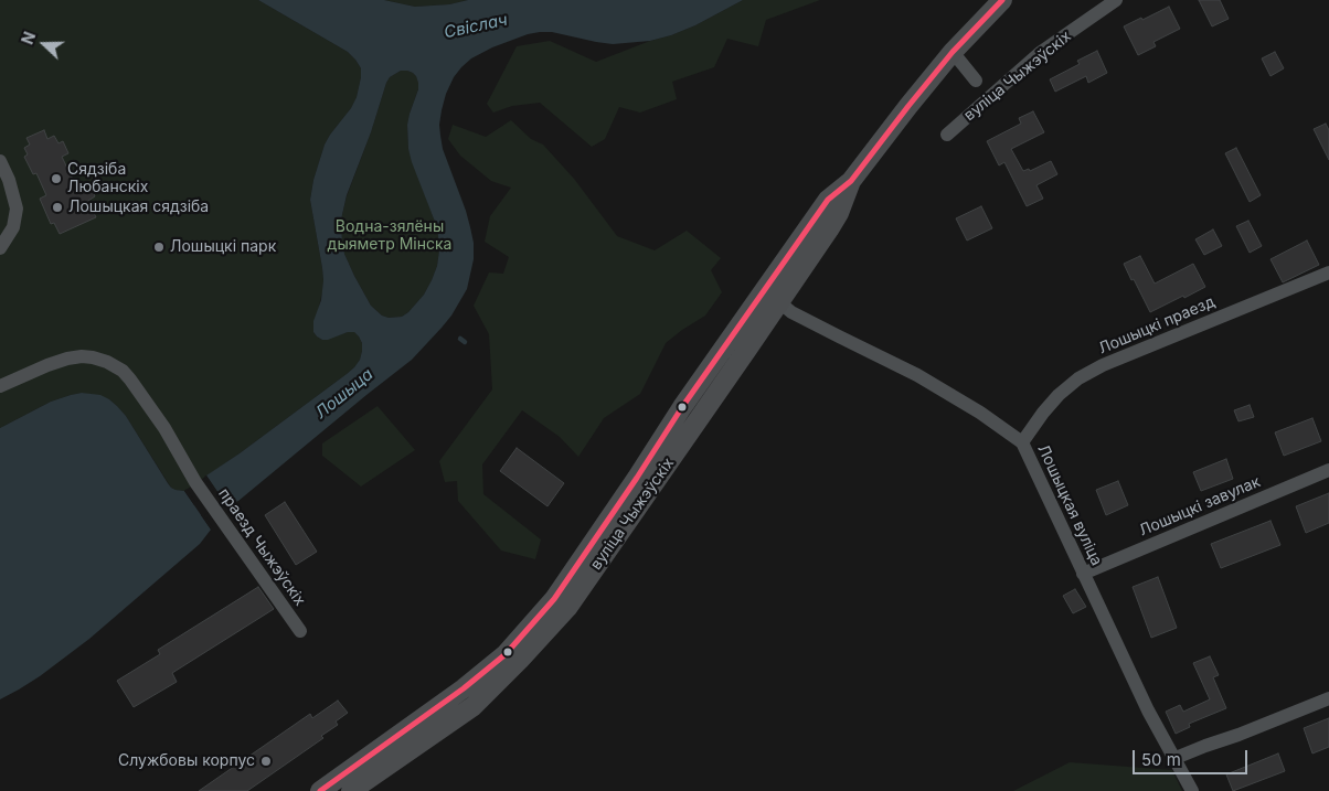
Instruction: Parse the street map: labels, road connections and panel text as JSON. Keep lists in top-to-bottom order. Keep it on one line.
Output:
{"streets":{"street":["вуліца Чыжэўскіх","Лошыцкі праезд","Лошыцкая вуліца","Лошыцкі завулак","праезд Чыжэўскіх"]},"crossings":[["вуліца Чыжэўскіх","Лошыцкая вуліца"],["Лошыцкі праезд","Лошыцкая вуліца"],["Лошыцкая вуліца","Лошыцкі завулак"]],"water":["Свіслач","Лошыца"],"parks":["Водна-зялёны дыяметр Мінска"],"places":["Сядзіба Любанскіх","Лошыцкая сядзіба","Лошыцкі парк","Службовы корпус"],"scale_bar":"50 m","north":"left"}
